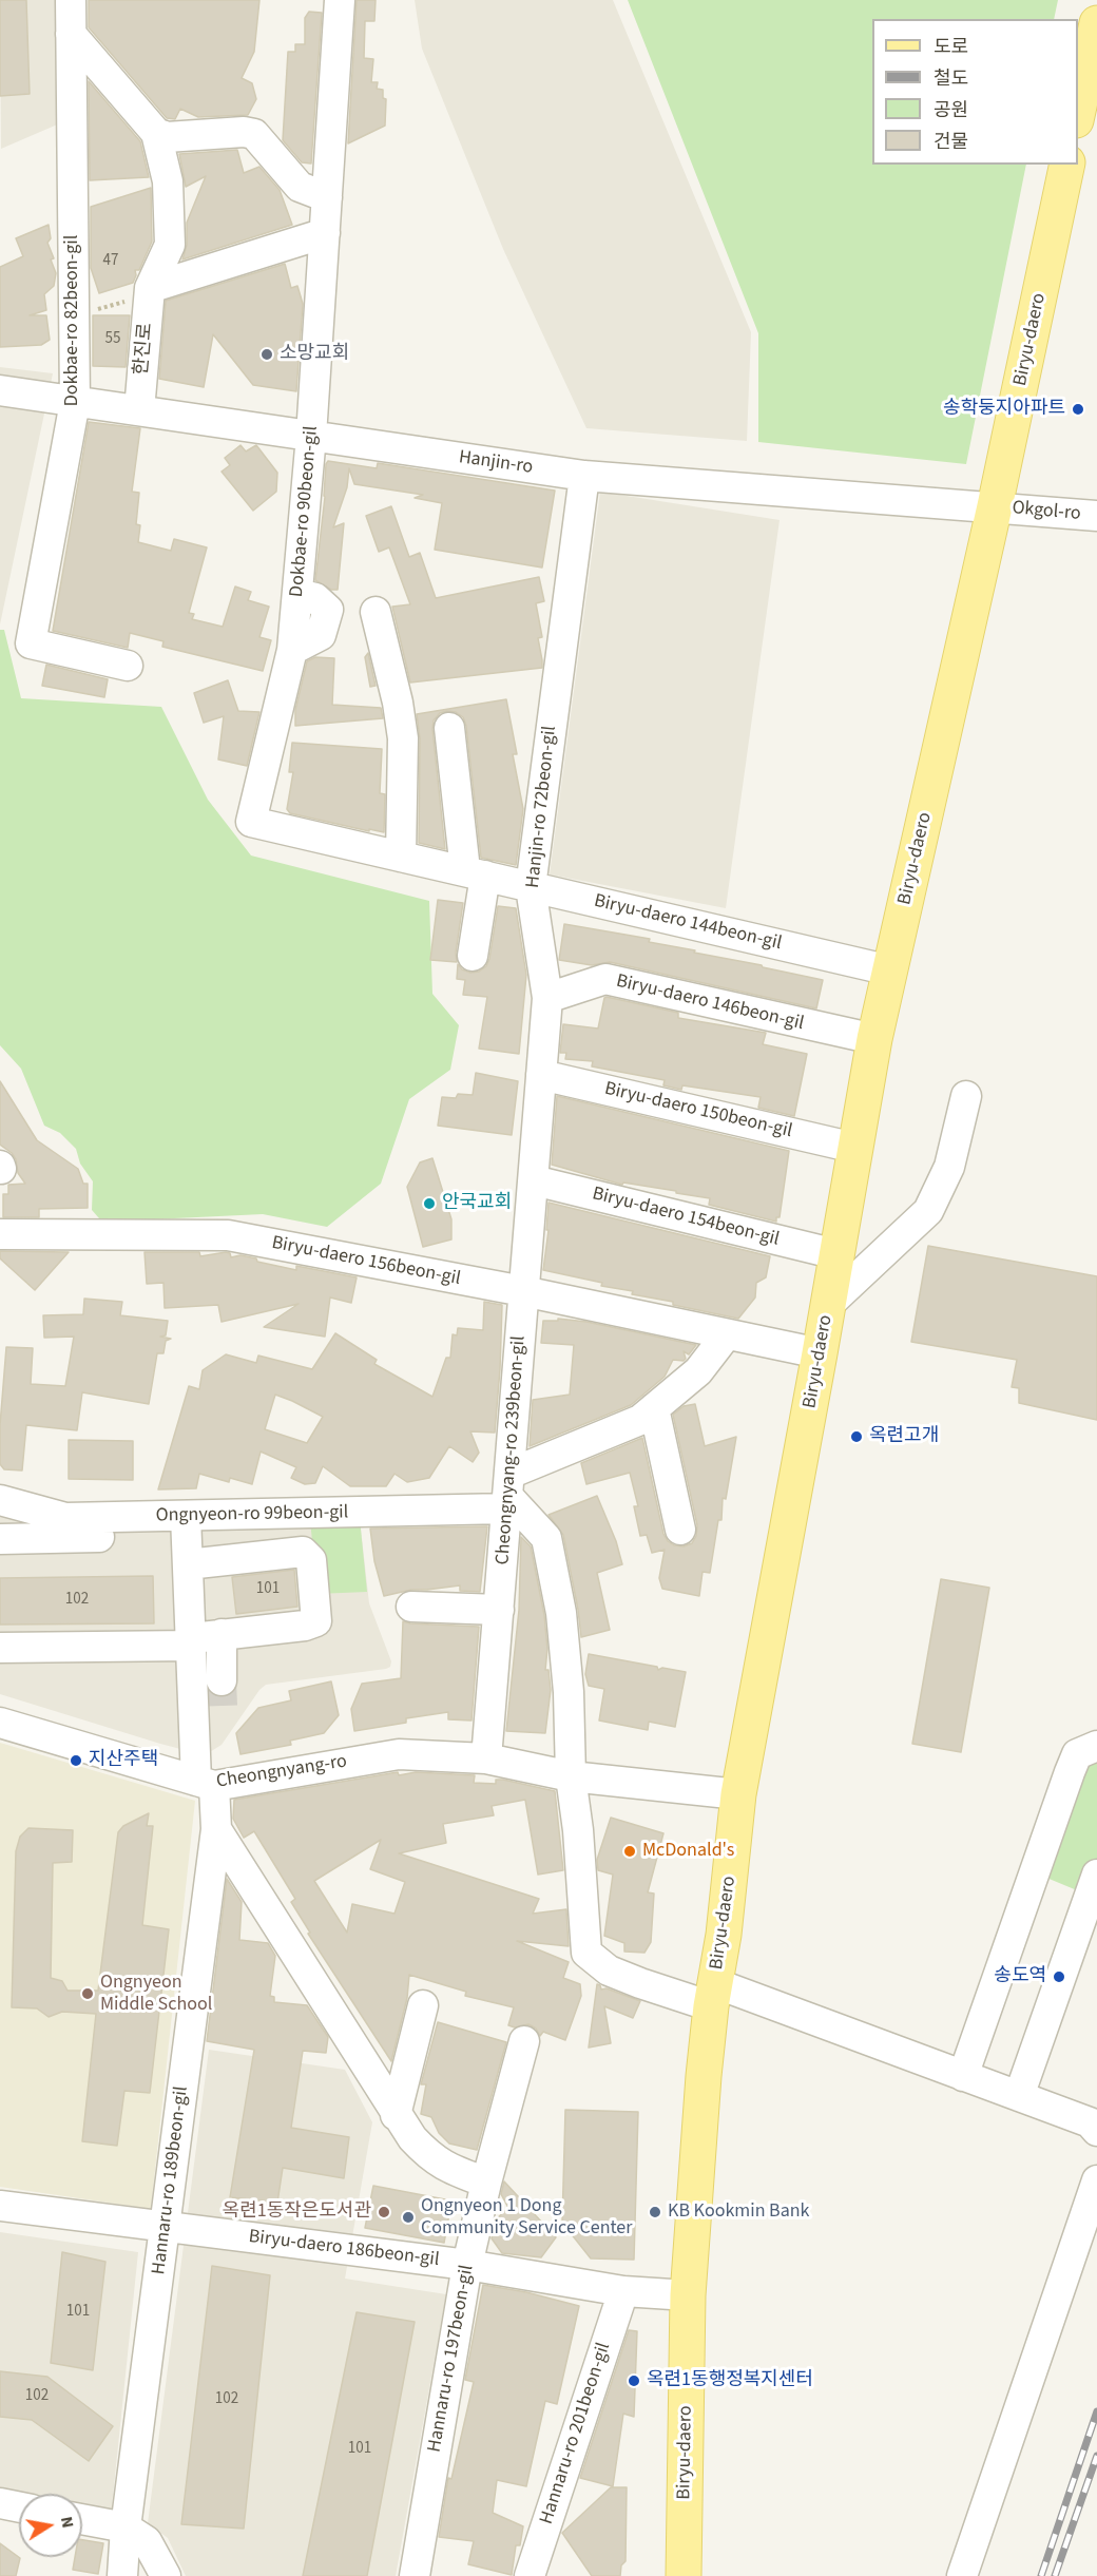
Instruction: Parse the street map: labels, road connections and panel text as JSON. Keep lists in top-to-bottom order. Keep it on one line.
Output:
{"streets":{"main road":["Biryu-daero"],"street":["Dokbae-ro 82beon-gil","한진로","Hanjin-ro","Dokbae-ro 90beon-gil","Okgol-ro","Hanjin-ro 72beon-gil","Biryu-daero 144beon-gil","Biryu-daero 146beon-gil","Biryu-daero 150beon-gil","Biryu-daero 154beon-gil","Biryu-daero 156beon-gil","Cheongnyang-ro 239beon-gil","Ongnyeon-ro 99beon-gil","Cheongnyang-ro","Hannaru-ro 189beon-gil","Biryu-daero 186beon-gil","Hannaru-ro 197beon-gil","Hannaru-ro 201beon-gil"]},"crossings":[["Dokbae-ro 82beon-gil","Hanjin-ro"],["Biryu-daero","Hanjin-ro"],["Biryu-daero","Okgol-ro"],["Biryu-daero","Biryu-daero 144beon-gil"],["Biryu-daero","Biryu-daero 146beon-gil"],["Biryu-daero","Biryu-daero 150beon-gil"],["Biryu-daero","Biryu-daero 154beon-gil"],["Biryu-daero","Biryu-daero 156beon-gil"],["Biryu-daero","Cheongnyang-ro"],["Biryu-daero","Biryu-daero 186beon-gil"],["한진로","Hanjin-ro"],["Hanjin-ro","Dokbae-ro 90beon-gil"],["Hanjin-ro","Okgol-ro"],["Hanjin-ro","Hanjin-ro 72beon-gil"],["Dokbae-ro 90beon-gil","Biryu-daero 144beon-gil"],["Hanjin-ro 72beon-gil","Biryu-daero 144beon-gil"],["Hanjin-ro 72beon-gil","Biryu-daero 146beon-gil"],["Hanjin-ro 72beon-gil","Biryu-daero 150beon-gil"],["Hanjin-ro 72beon-gil","Biryu-daero 154beon-gil"],["Hanjin-ro 72beon-gil","Biryu-daero 156beon-gil"],["Hanjin-ro 72beon-gil","Cheongnyang-ro 239beon-gil"],["Biryu-daero 156beon-gil","Cheongnyang-ro 239beon-gil"],["Cheongnyang-ro 239beon-gil","Ongnyeon-ro 99beon-gil"],["Cheongnyang-ro 239beon-gil","Cheongnyang-ro"],["Ongnyeon-ro 99beon-gil","Hannaru-ro 189beon-gil"],["Cheongnyang-ro","Hannaru-ro 189beon-gil"],["Hannaru-ro 189beon-gil","Biryu-daero 186beon-gil"],["Biryu-daero 186beon-gil","Hannaru-ro 197beon-gil"],["Biryu-daero 186beon-gil","Hannaru-ro 201beon-gil"]],"places":["소망교회","송학둥지아파트","안국교회","옥련고개","지산주택","McDonald's","송도역","Ongnyeon Middle School","옥련1동작은도서관","KB Kookmin Bank","Ongnyeon 1 Dong Community Service Center","옥련1동행정복지센터"],"house_numbers":["47","55","101","102","101","102","102","101"],"legend":["도로","철도","공원","건물"],"north":"right"}
